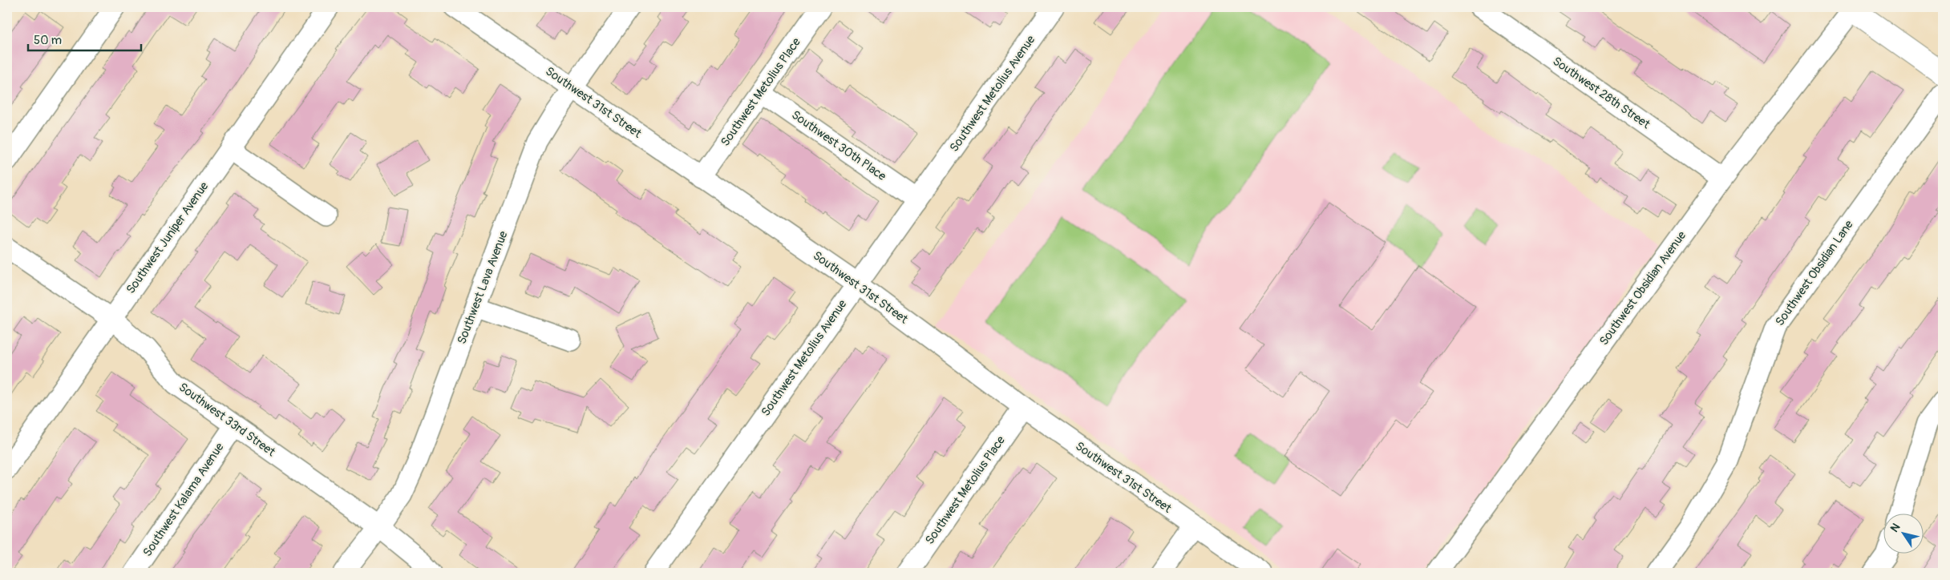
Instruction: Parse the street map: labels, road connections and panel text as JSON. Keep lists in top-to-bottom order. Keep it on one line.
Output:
{"streets":{"street":["Southwest Metolius Place","Southwest 28th Street","Southwest Metolius Avenue","Southwest 31st Street","Southwest 30th Place","Southwest Juniper Avenue","Southwest Obsidian Lane","Southwest Lava Avenue","Southwest Obsidian Avenue","Southwest 33rd Street","Southwest Kalama Avenue"]},"crossings":[["Southwest Metolius Place","Southwest 31st Street"],["Southwest Metolius Place","Southwest 30th Place"],["Southwest 28th Street","Southwest Obsidian Avenue"],["Southwest Metolius Avenue","Southwest 31st Street"],["Southwest Metolius Avenue","Southwest 30th Place"],["Southwest 31st Street","Southwest Lava Avenue"],["Southwest Juniper Avenue","Southwest 33rd Street"],["Southwest Lava Avenue","Southwest 33rd Street"],["Southwest 33rd Street","Southwest Kalama Avenue"]],"scale_bar":"50 m","north":"top left"}
